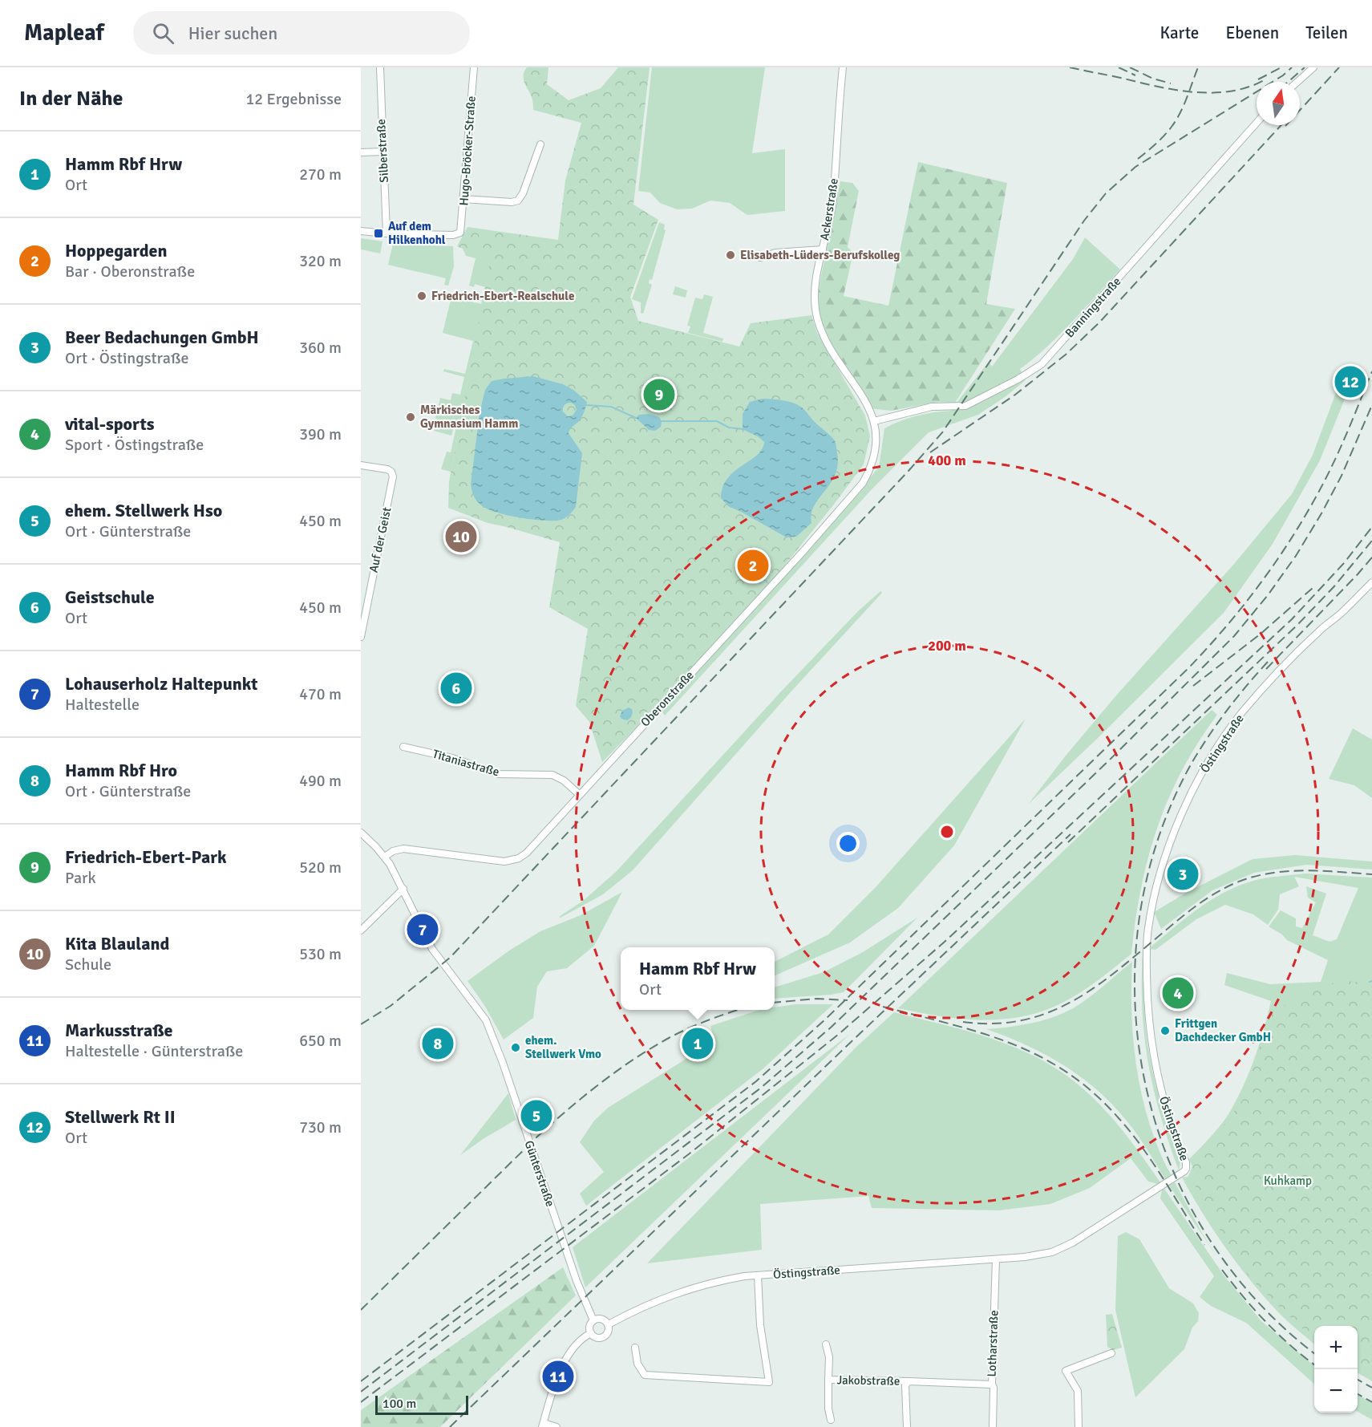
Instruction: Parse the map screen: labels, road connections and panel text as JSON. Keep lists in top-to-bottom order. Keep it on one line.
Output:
{"streets":{"street":["Silberstraße","Hugo-Bröcker-Straße","Ackerstraße","Banningstraße","Auf der Geist","Oberonstraße","Östingstraße","Titaniastraße","Günterstraße","Lotharstraße","Jakobstraße"]},"crossings":[["Silberstraße","Hugo-Bröcker-Straße"],["Ackerstraße","Banningstraße"],["Ackerstraße","Oberonstraße"],["Banningstraße","Oberonstraße"],["Oberonstraße","Titaniastraße"],["Oberonstraße","Günterstraße"],["Östingstraße","Günterstraße"],["Östingstraße","Lotharstraße"],["Lotharstraße","Jakobstraße"]],"parks":["Kuhkamp"],"places":{"transit":["Auf dem Hilkenhohl"],"other":["Elisabeth-Lüders-Berufskolleg","Friedrich-Ebert-Realschule","Märkisches Gymnasium Hamm","Frittgen Dachdecker GmbH","ehem. Stellwerk Vmo"]},"scale_bar":"100 m","north":"top","page":{"header":"Mapleaf","search":"Hier suchen","nav":["Karte","Ebenen","Teilen"],"heading":["In der Nähe","12 Ergebnisse"],"list":[{"mark":"1","name":"Hamm Rbf Hrw","note":"Ort","value":"270 m"},{"mark":"2","name":"Hoppegarden","note":"Bar · Oberonstraße","value":"320 m"},{"mark":"3","name":"Beer Bedachungen GmbH","note":"Ort · Östingstraße","value":"360 m"},{"mark":"4","name":"vital-sports","note":"Sport · Östingstraße","value":"390 m"},{"mark":"5","name":"ehem. Stellwerk Hso","note":"Ort · Günterstraße","value":"450 m"},{"mark":"6","name":"Geistschule","note":"Ort","value":"450 m"},{"mark":"7","name":"Lohauserholz Haltepunkt","note":"Haltestelle","value":"470 m"},{"mark":"8","name":"Hamm Rbf Hro","note":"Ort · Günterstraße","value":"490 m"},{"mark":"9","name":"Friedrich-Ebert-Park","note":"Park","value":"520 m"},{"mark":"10","name":"Kita Blauland","note":"Schule","value":"530 m"},{"mark":"11","name":"Markusstraße","note":"Haltestelle · Günterstraße","value":"650 m"},{"mark":"12","name":"Stellwerk Rt II","note":"Ort","value":"730 m"}],"pins":["12","9","10","2","6","3","7","4","1","8","5","11"],"popup":["Hamm Rbf Hrw","Ort"],"map_buttons":["+","−"],"scale":"100 m"},"rings":["400 m","200 m"]}
